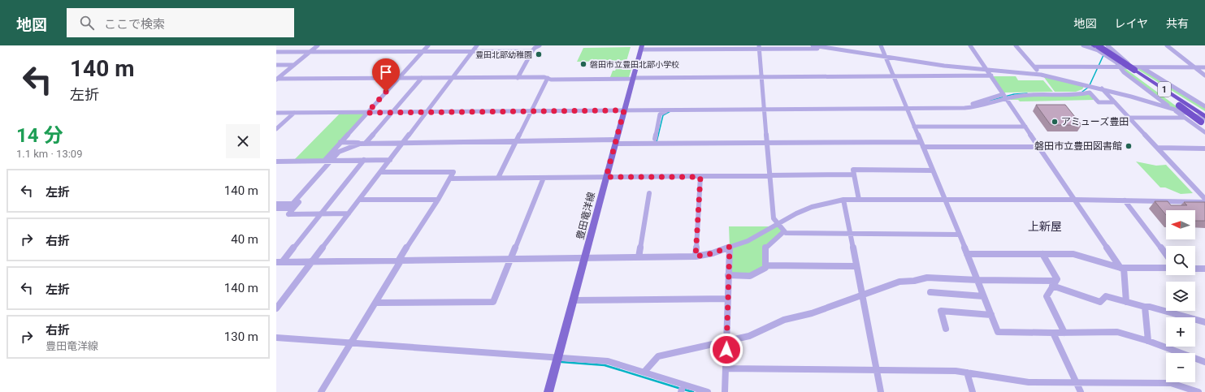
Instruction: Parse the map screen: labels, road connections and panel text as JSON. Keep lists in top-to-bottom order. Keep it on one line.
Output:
{"streets":{"highway":["1"],"main road":["豊田竜洋線"]},"districts":["上新屋"],"places":["豊田北部幼稚園","磐田市立豊田北部小学校","アミューズ豊田","磐田市立豊田図書館"],"north":"left","page":{"header":"地図","search":"ここで検索","nav":["地図","レイヤ","共有"],"turn":["140 m","左折"],"heading":["14 分","1.1 km · 13:09"],"list":[{"name":"左折","value":"140 m"},{"name":"右折","value":"40 m"},{"name":"左折","value":"140 m"},{"name":"右折","note":"豊田竜洋線","value":"130 m"}],"map_buttons":["+","−"]}}
